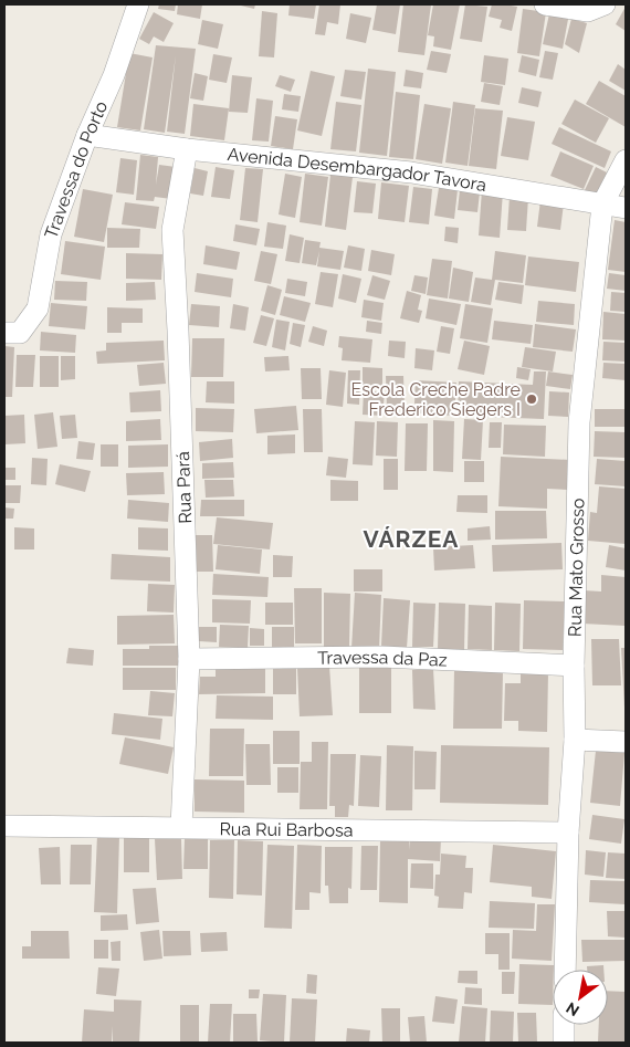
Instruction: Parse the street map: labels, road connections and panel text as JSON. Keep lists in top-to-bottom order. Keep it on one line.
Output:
{"streets":{"street":["Travessa do Porto","Avenida Desembargador Tavora","Rua Pará","Rua Mato Grosso","Travessa da Paz","Rua Rui Barbosa"]},"crossings":[["Travessa do Porto","Avenida Desembargador Tavora"],["Avenida Desembargador Tavora","Rua Pará"],["Avenida Desembargador Tavora","Rua Mato Grosso"],["Rua Pará","Travessa da Paz"],["Rua Pará","Rua Rui Barbosa"],["Rua Mato Grosso","Travessa da Paz"],["Rua Mato Grosso","Rua Rui Barbosa"]],"districts":["VÁRZEA"],"places":["Escola Creche Padre Frederico Siegers I"],"north":"bottom left"}
